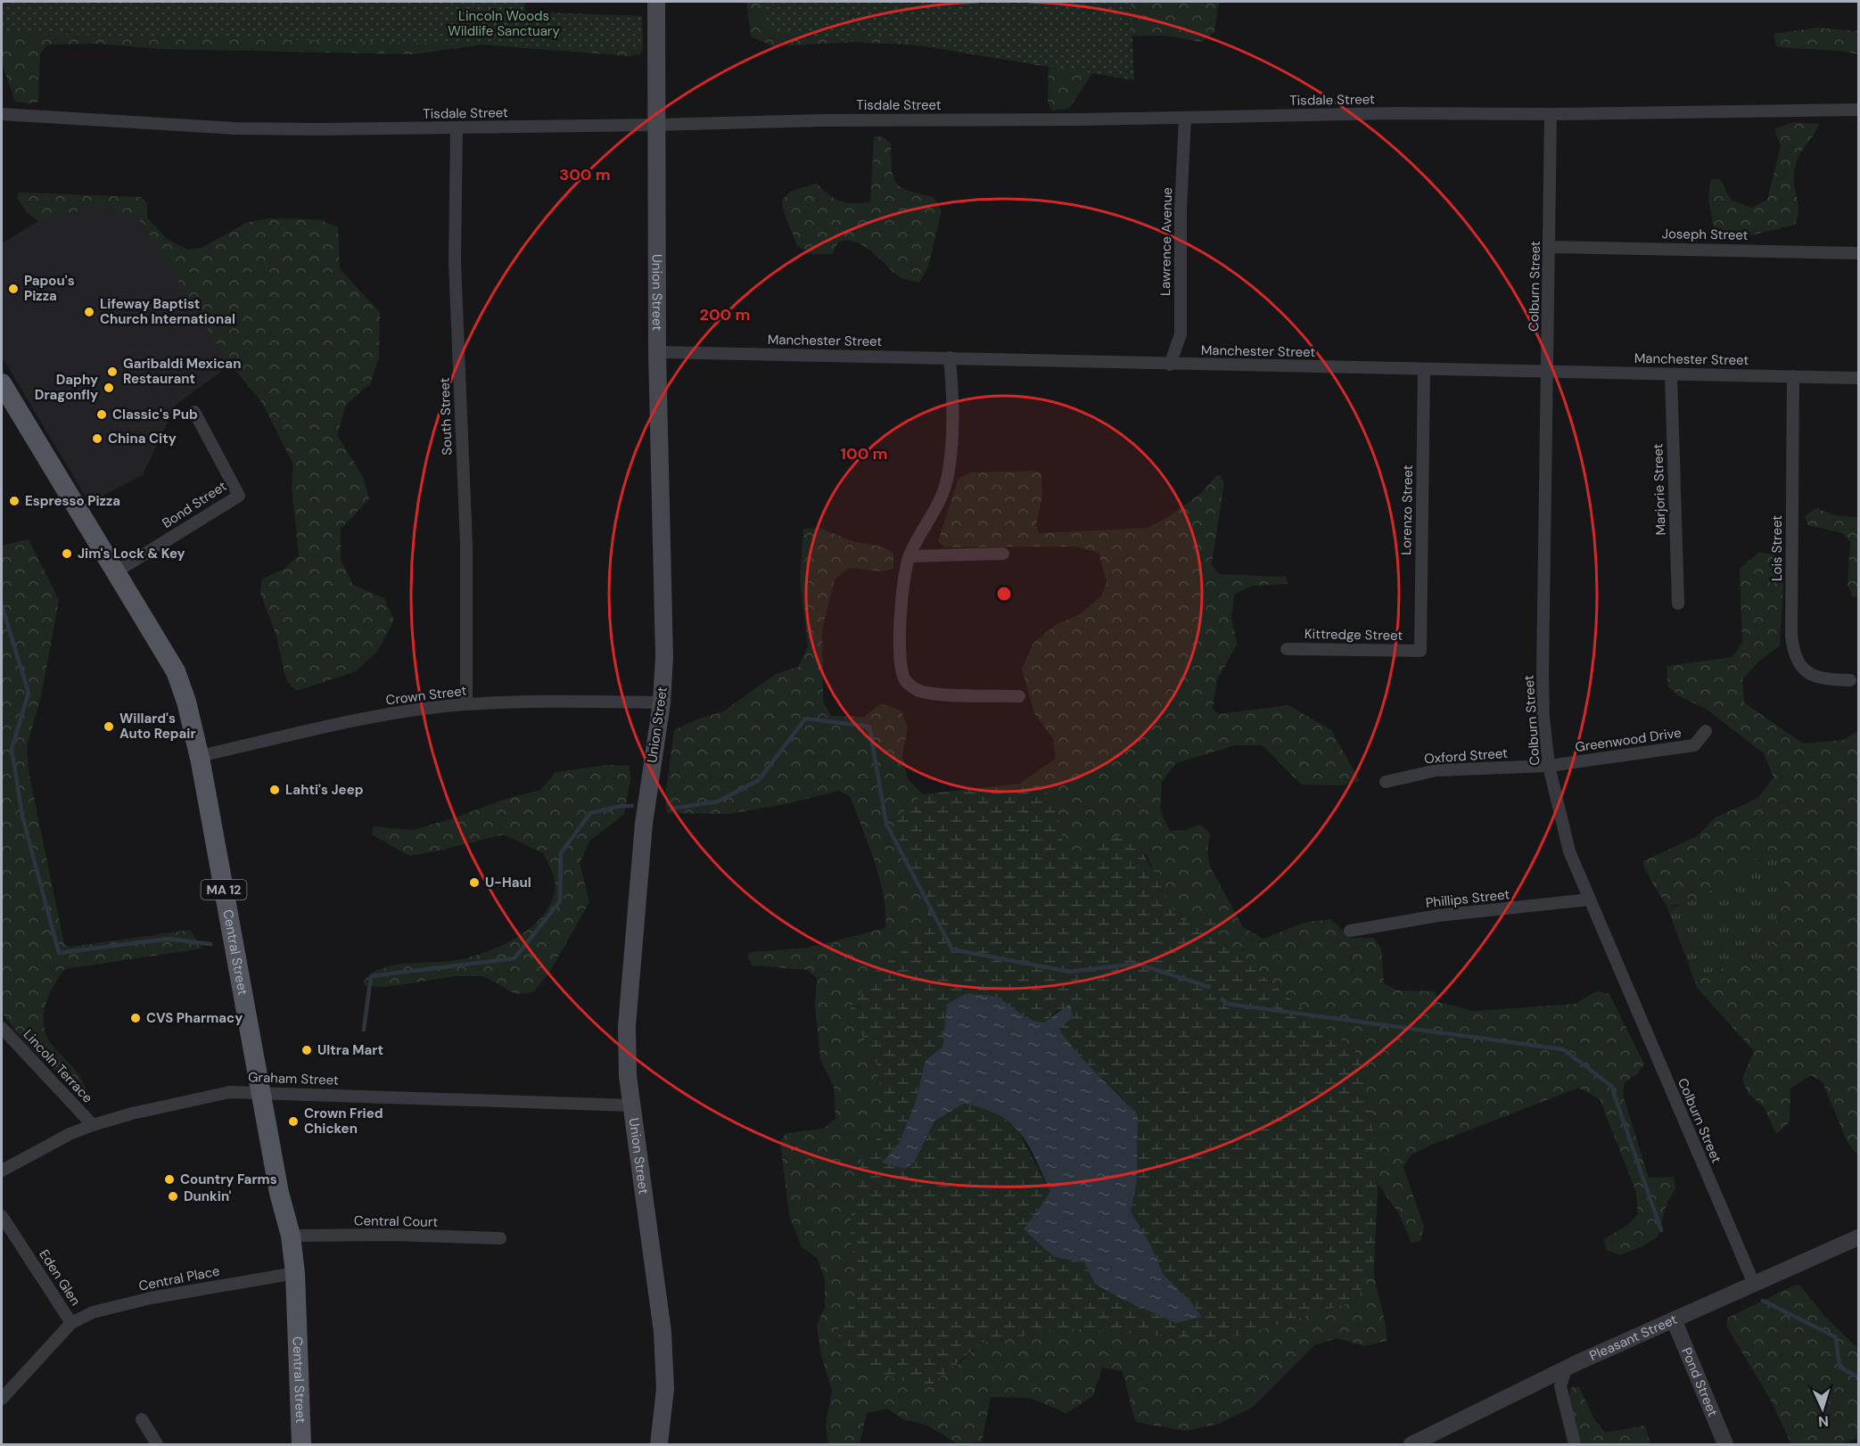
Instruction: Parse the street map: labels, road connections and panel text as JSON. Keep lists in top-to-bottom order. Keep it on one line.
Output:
{"streets":{"main road":["Union Street","MA 12","Central Street"],"street":["Tisdale Street","Joseph Street","Lawrence Avenue","Colburn Street","Manchester Street","South Street","Marjorie Street","Bond Street","Lorenzo Street","Lois Street","Kittredge Street","Crown Street","Greenwood Drive","Oxford Street","Phillips Street","Lincoln Terrace","Graham Street","Central Court","Eden Glen","Central Place","Pleasant Street","Pond Street"]},"crossings":[["Tisdale Street","Lawrence Avenue"],["Tisdale Street","Colburn Street"],["Tisdale Street","Union Street"],["Tisdale Street","South Street"],["Joseph Street","Colburn Street"],["Lawrence Avenue","Manchester Street"],["Colburn Street","Manchester Street"],["Colburn Street","Greenwood Drive"],["Colburn Street","Oxford Street"],["Colburn Street","Phillips Street"],["Colburn Street","Pleasant Street"],["Union Street","Manchester Street"],["Union Street","Crown Street"],["Union Street","Graham Street"],["Manchester Street","Marjorie Street"],["Manchester Street","Lorenzo Street"],["Manchester Street","Lois Street"],["South Street","Crown Street"],["Bond Street","Central Street"],["Lorenzo Street","Kittredge Street"],["Crown Street","Central Street"],["Greenwood Drive","Oxford Street"],["Central Street","Graham Street"],["Central Street","Central Court"],["Central Street","Central Place"],["Lincoln Terrace","Graham Street"],["Eden Glen","Central Place"],["Pleasant Street","Pond Street"]],"parks":["Lincoln Woods Wildlife Sanctuary"],"places":["Papou's Pizza","Lifeway Baptist Church International","Garibaldi Mexican Restaurant","Daphy Dragonfly","Classic's Pub","China City","Espresso Pizza","Jim's Lock & Key","Willard's Auto Repair","Lahti's Jeep","U-Haul","CVS Pharmacy","Ultra Mart","Crown Fried Chicken","Country Farms","Dunkin'"],"north":"bottom","rings":["300 m","200 m","100 m"]}
